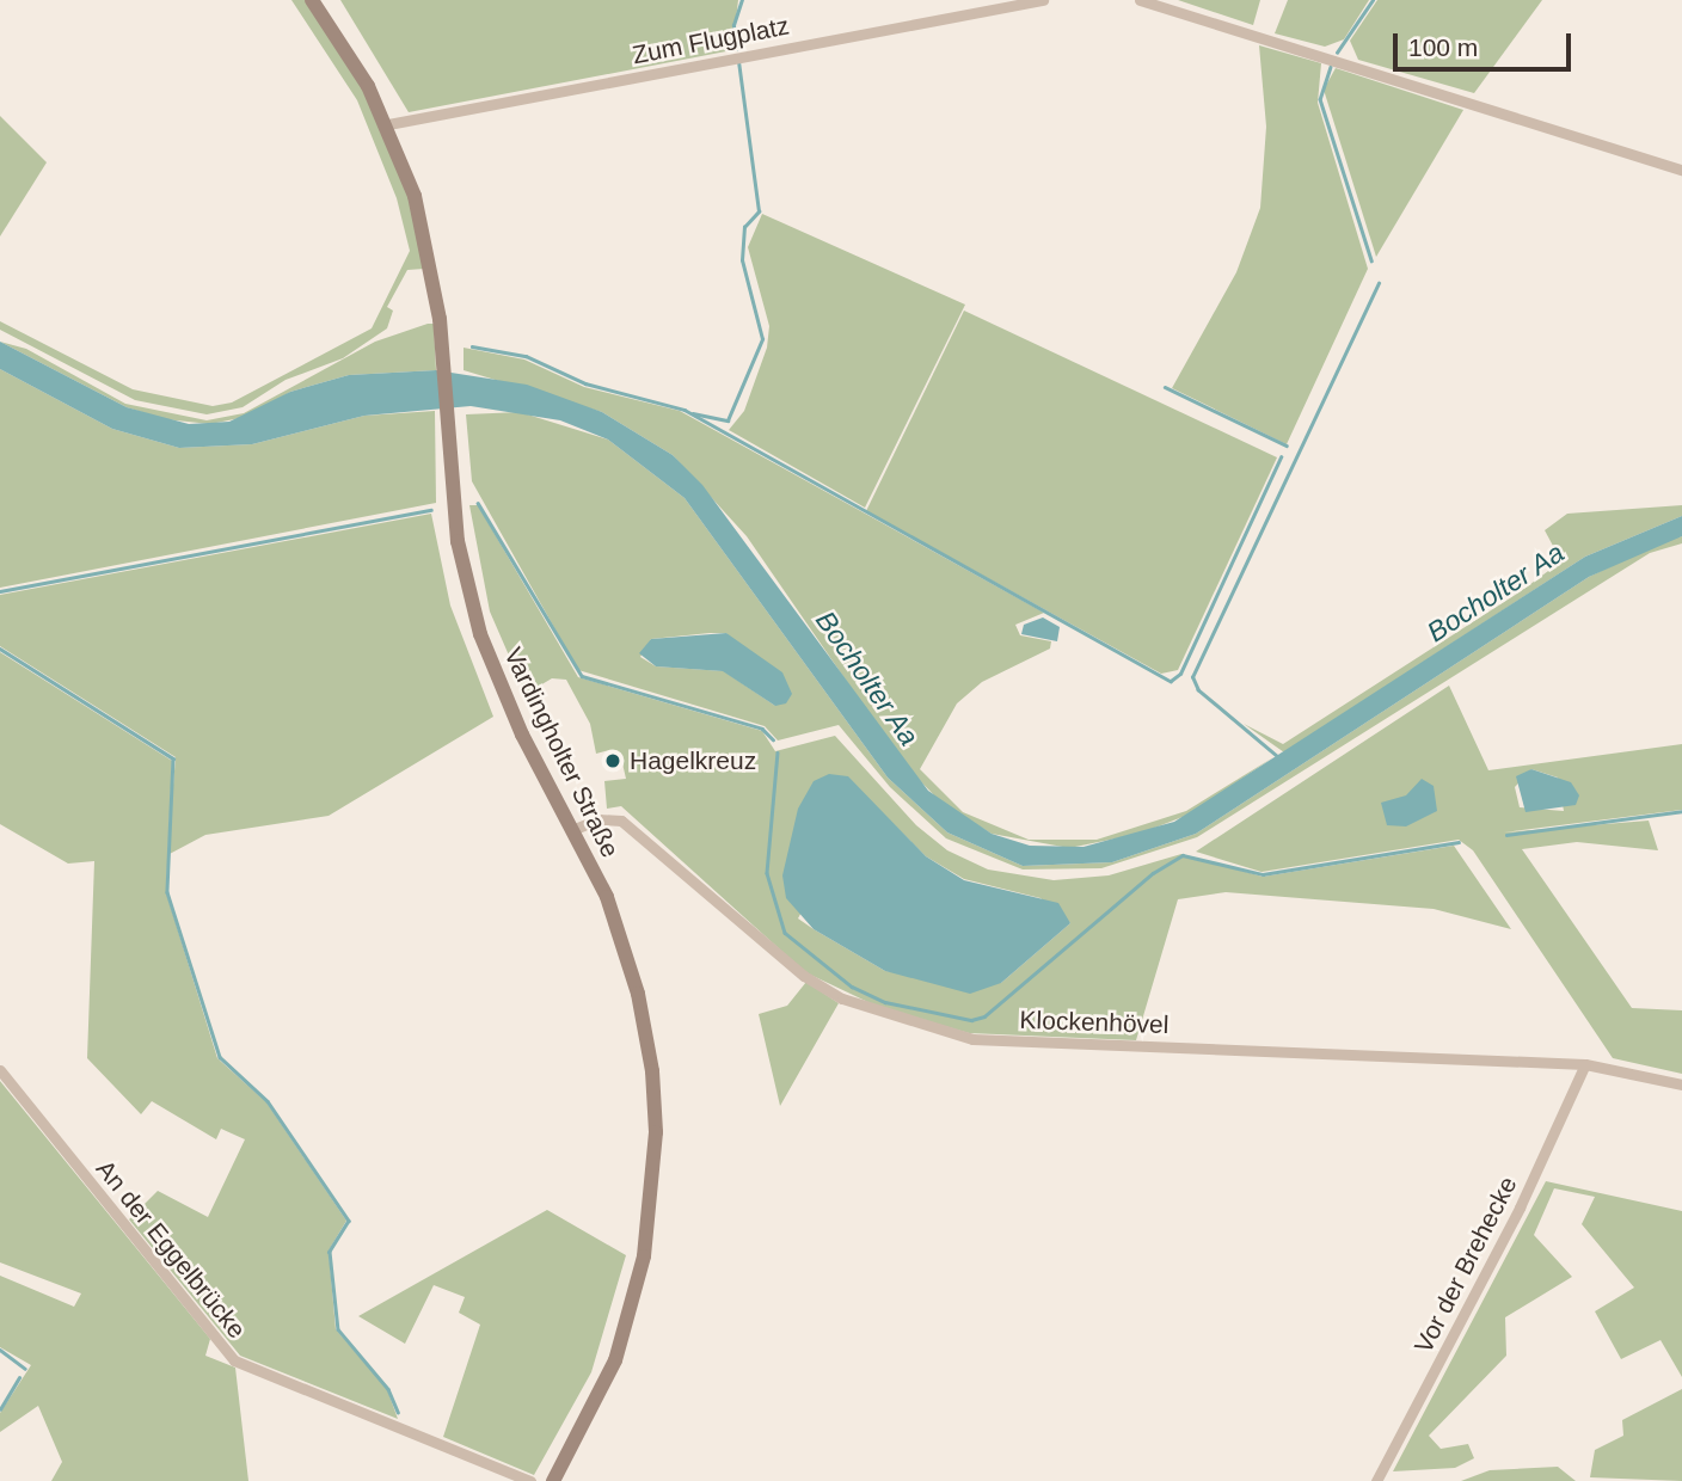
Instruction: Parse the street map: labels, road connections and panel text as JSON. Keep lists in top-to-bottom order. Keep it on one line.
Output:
{"streets":{"street":["Zum Flugplatz","Vardingholter Straße","Klockenhövel","An der Eggelbrücke","Vor der Brehecke"]},"crossings":[["Zum Flugplatz","Vardingholter Straße"],["Vardingholter Straße","Klockenhövel"],["Klockenhövel","Vor der Brehecke"]],"water":["Bocholter Aa"],"places":["Hagelkreuz"],"scale_bar":"100 m"}
